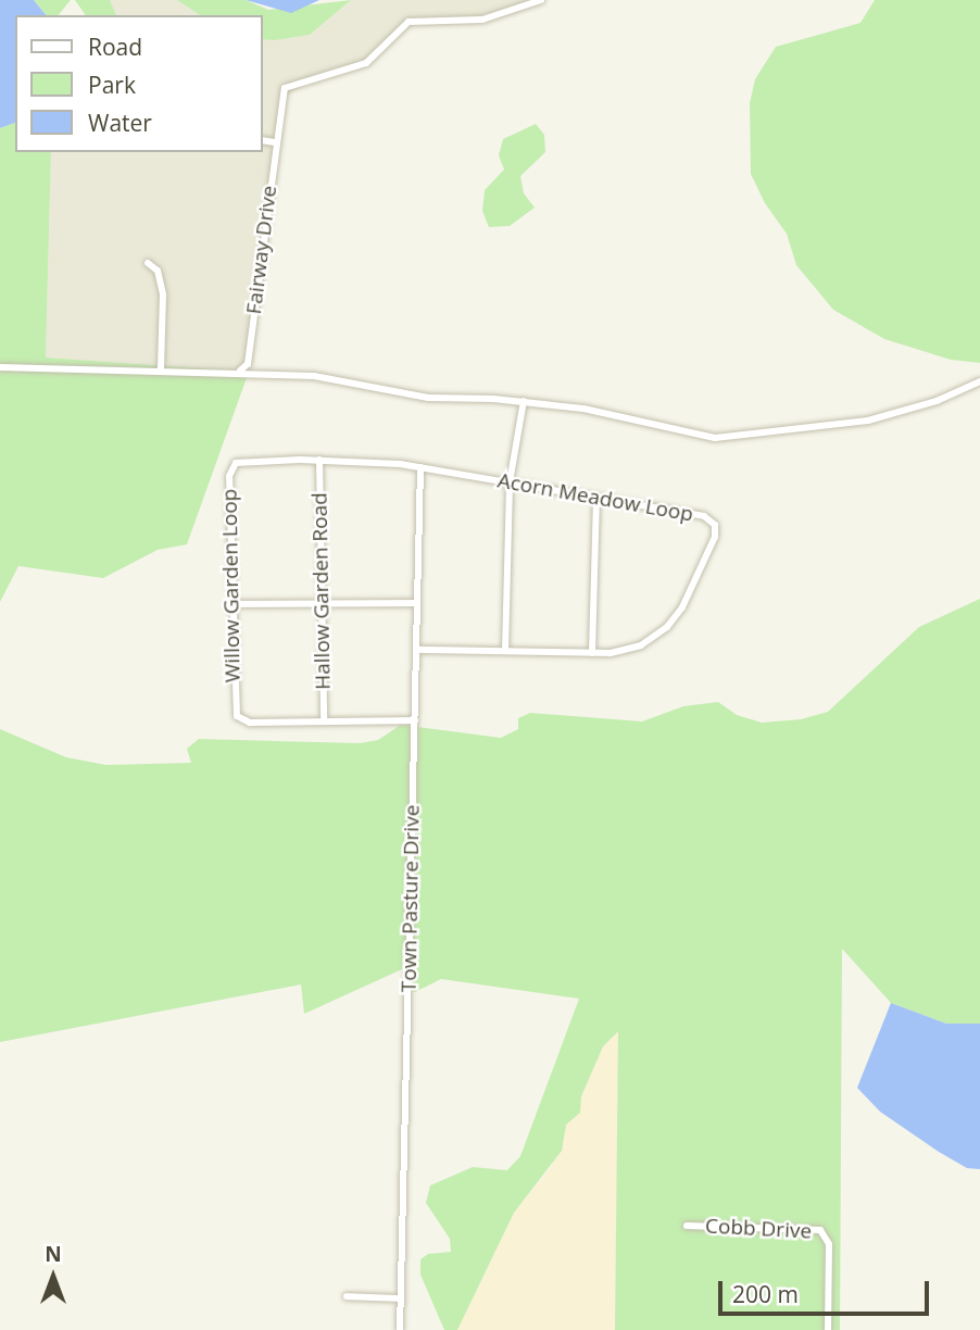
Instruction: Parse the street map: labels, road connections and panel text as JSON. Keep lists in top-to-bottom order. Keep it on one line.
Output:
{"streets":{"street":["Fairway Drive","Acorn Meadow Loop","Willow Garden Loop","Hallow Garden Road","Town Pasture Drive","Cobb Drive"]},"crossings":[["Acorn Meadow Loop","Willow Garden Loop"],["Acorn Meadow Loop","Town Pasture Drive"],["Willow Garden Loop","Hallow Garden Road"],["Willow Garden Loop","Town Pasture Drive"]],"legend":["Road","Park","Water"],"scale_bar":"200 m","north":"top"}
